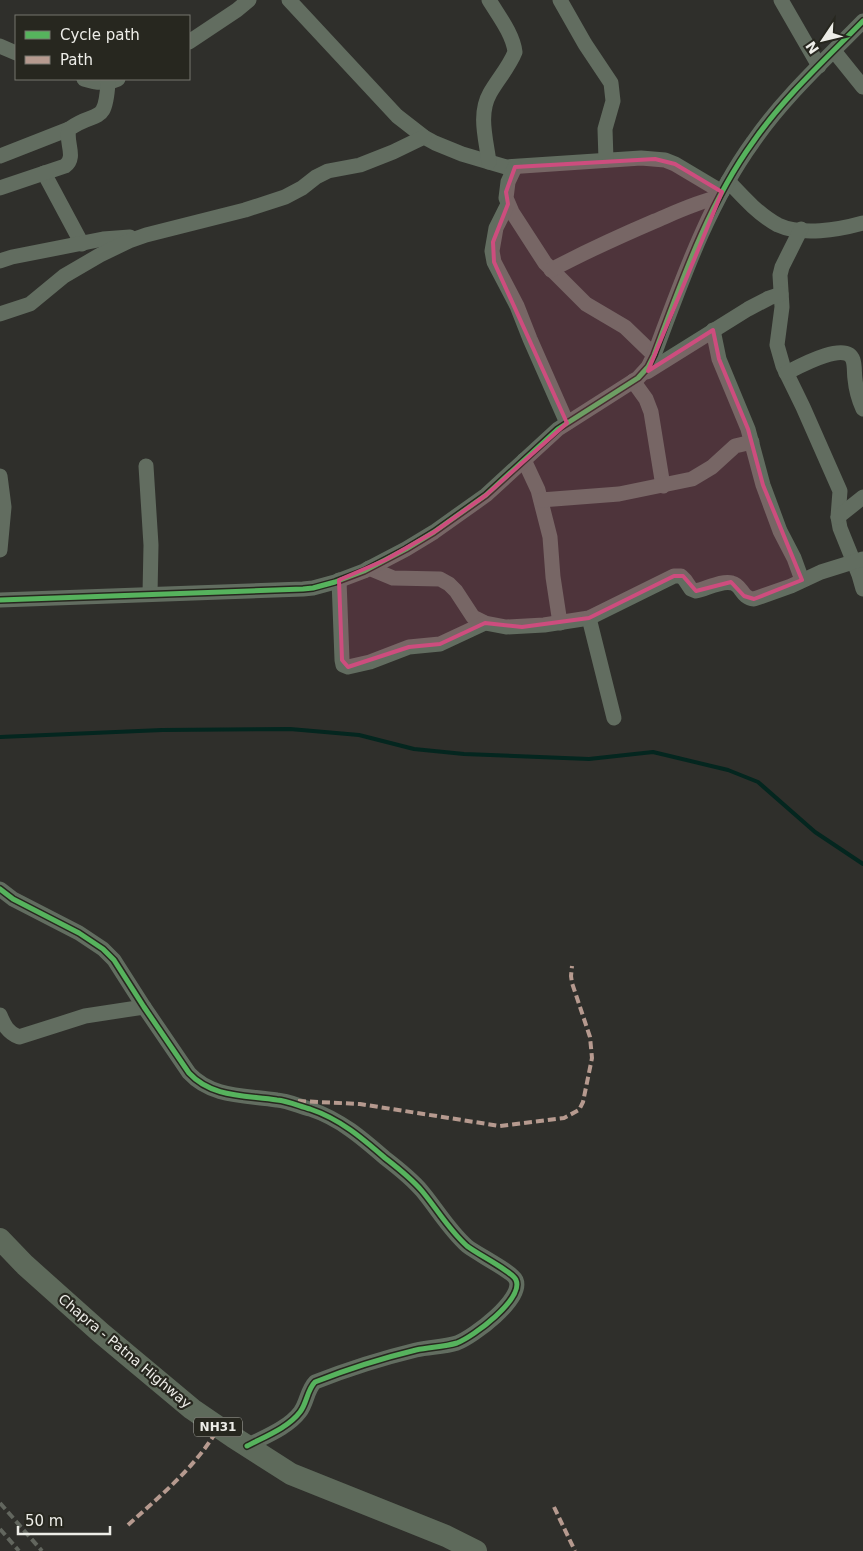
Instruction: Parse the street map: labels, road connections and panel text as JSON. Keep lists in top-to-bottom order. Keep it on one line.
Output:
{"streets":{"highway":["Chapra - Patna Highway","NH31"]},"legend":["Cycle path","Path"],"scale_bar":"50 m","north":"bottom left"}
